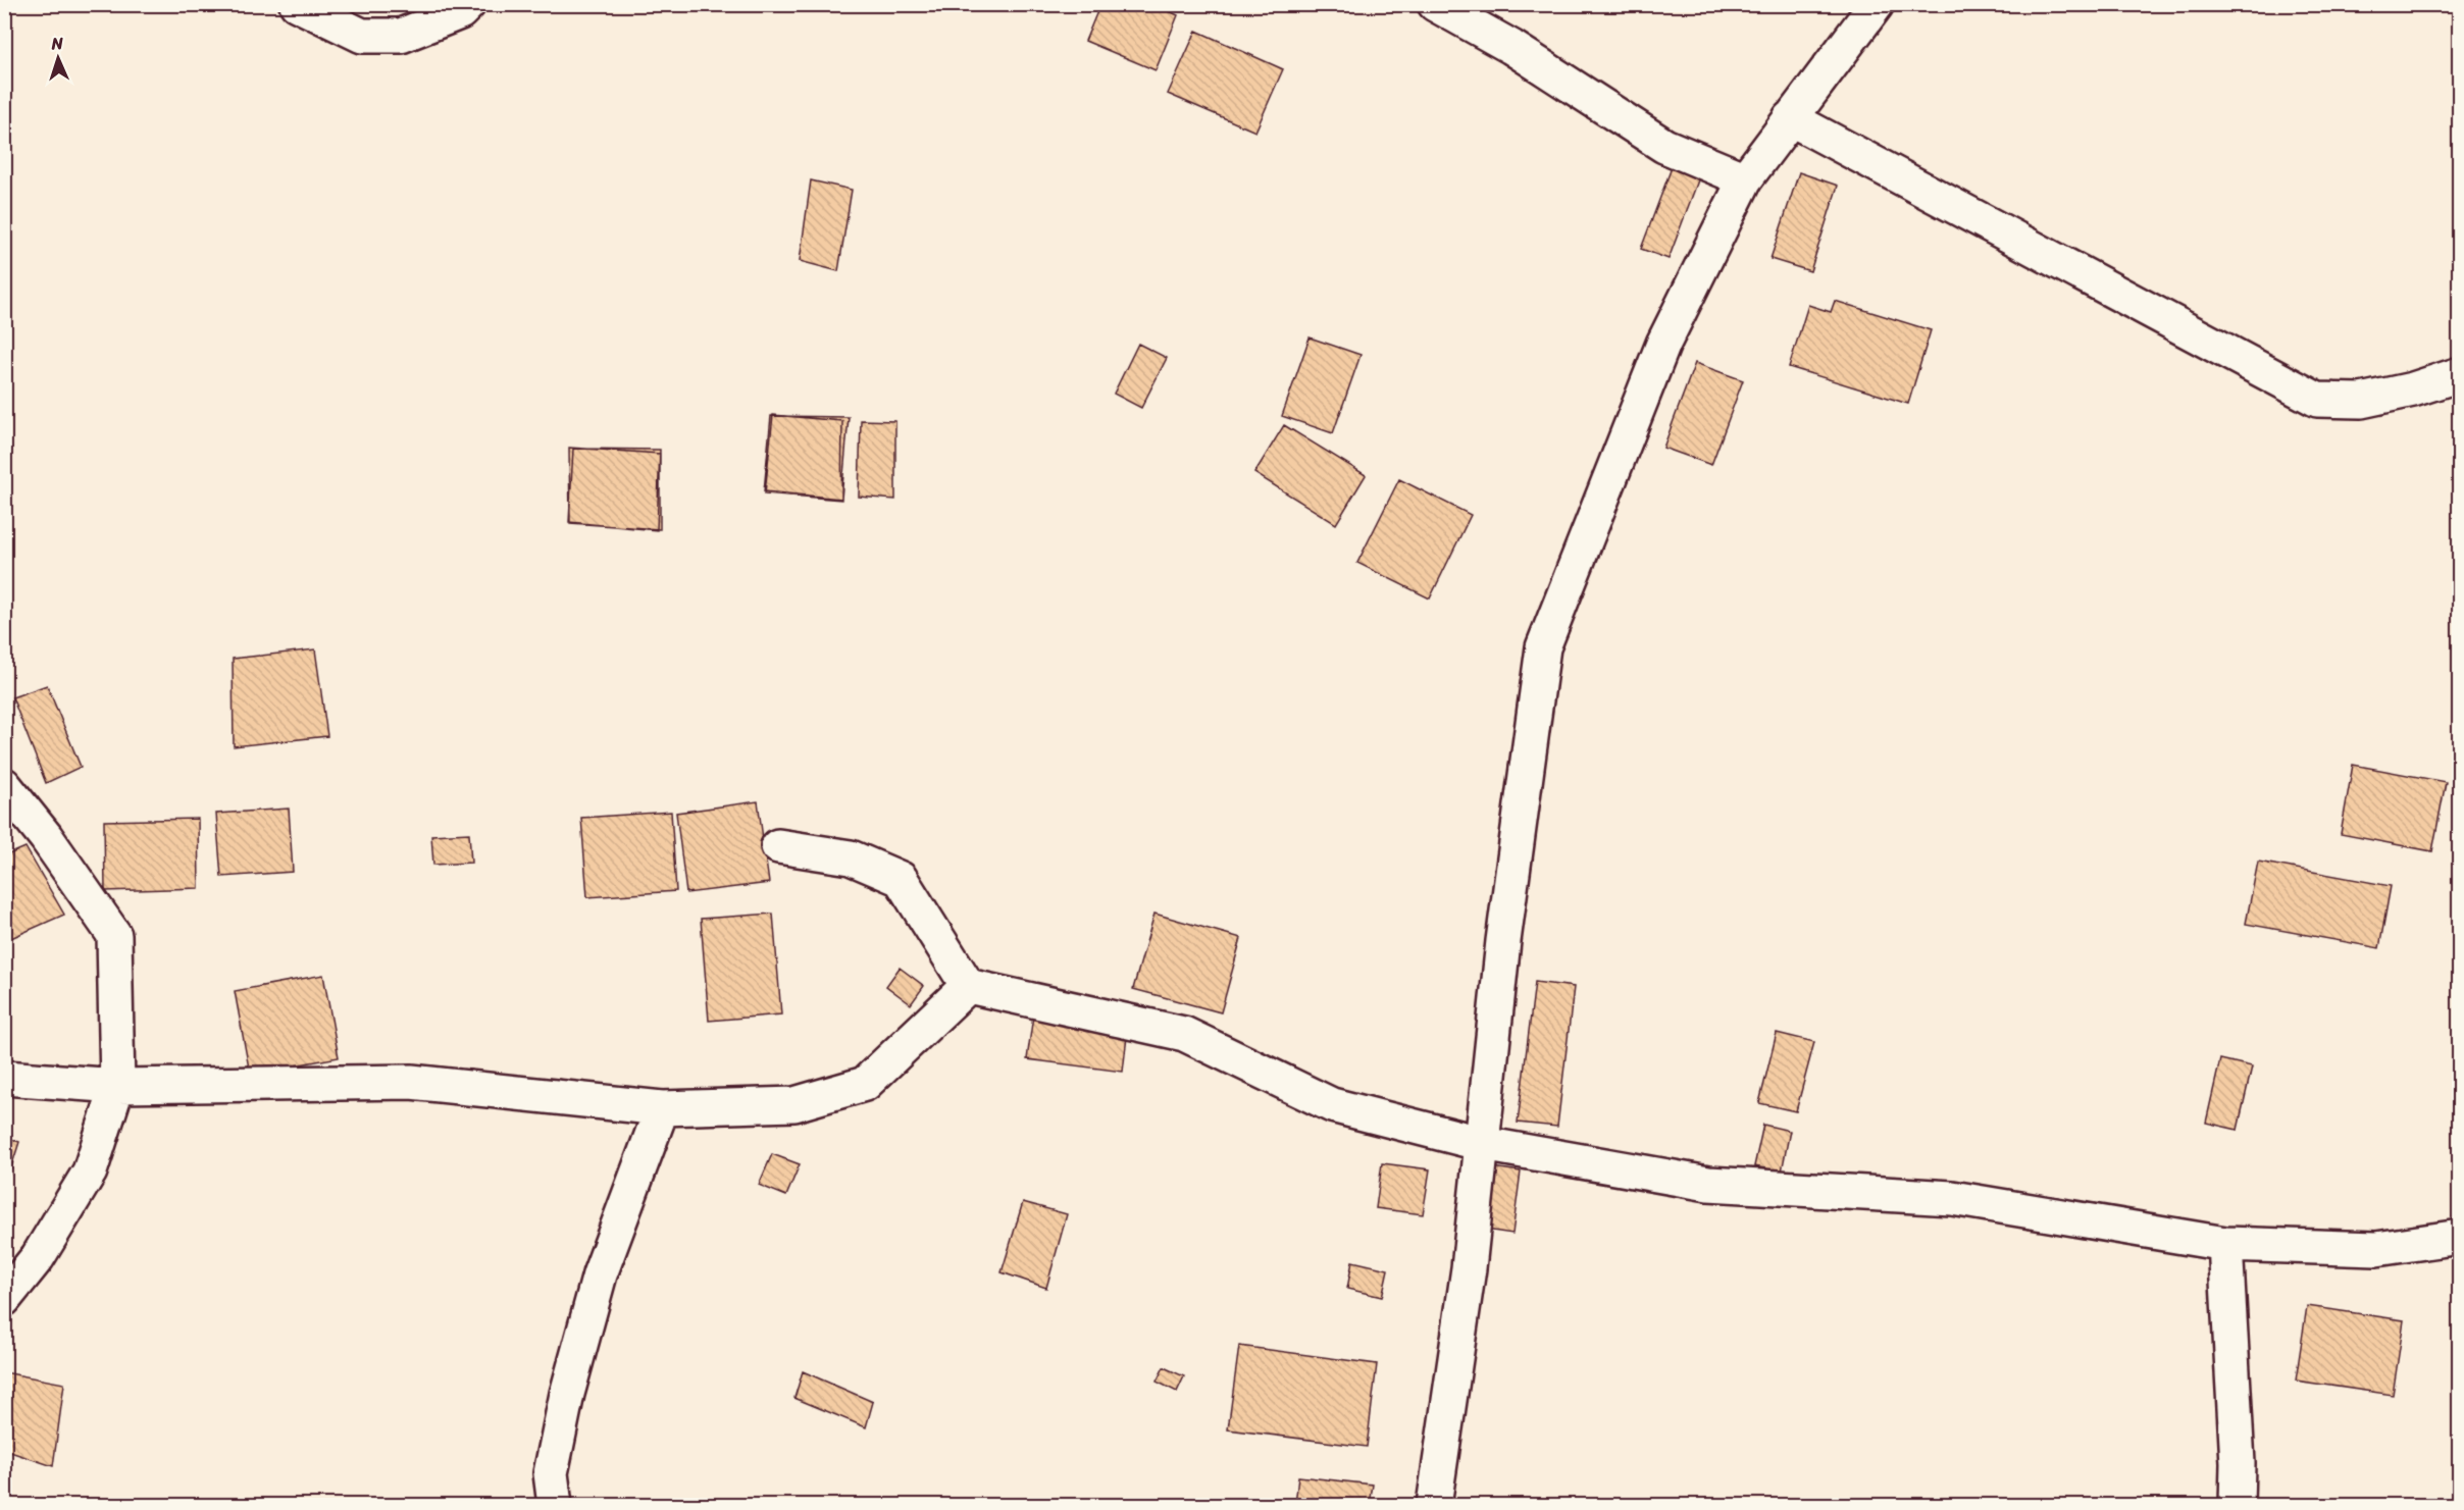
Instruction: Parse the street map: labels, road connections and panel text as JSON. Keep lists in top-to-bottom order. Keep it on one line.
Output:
{"north":"top"}
